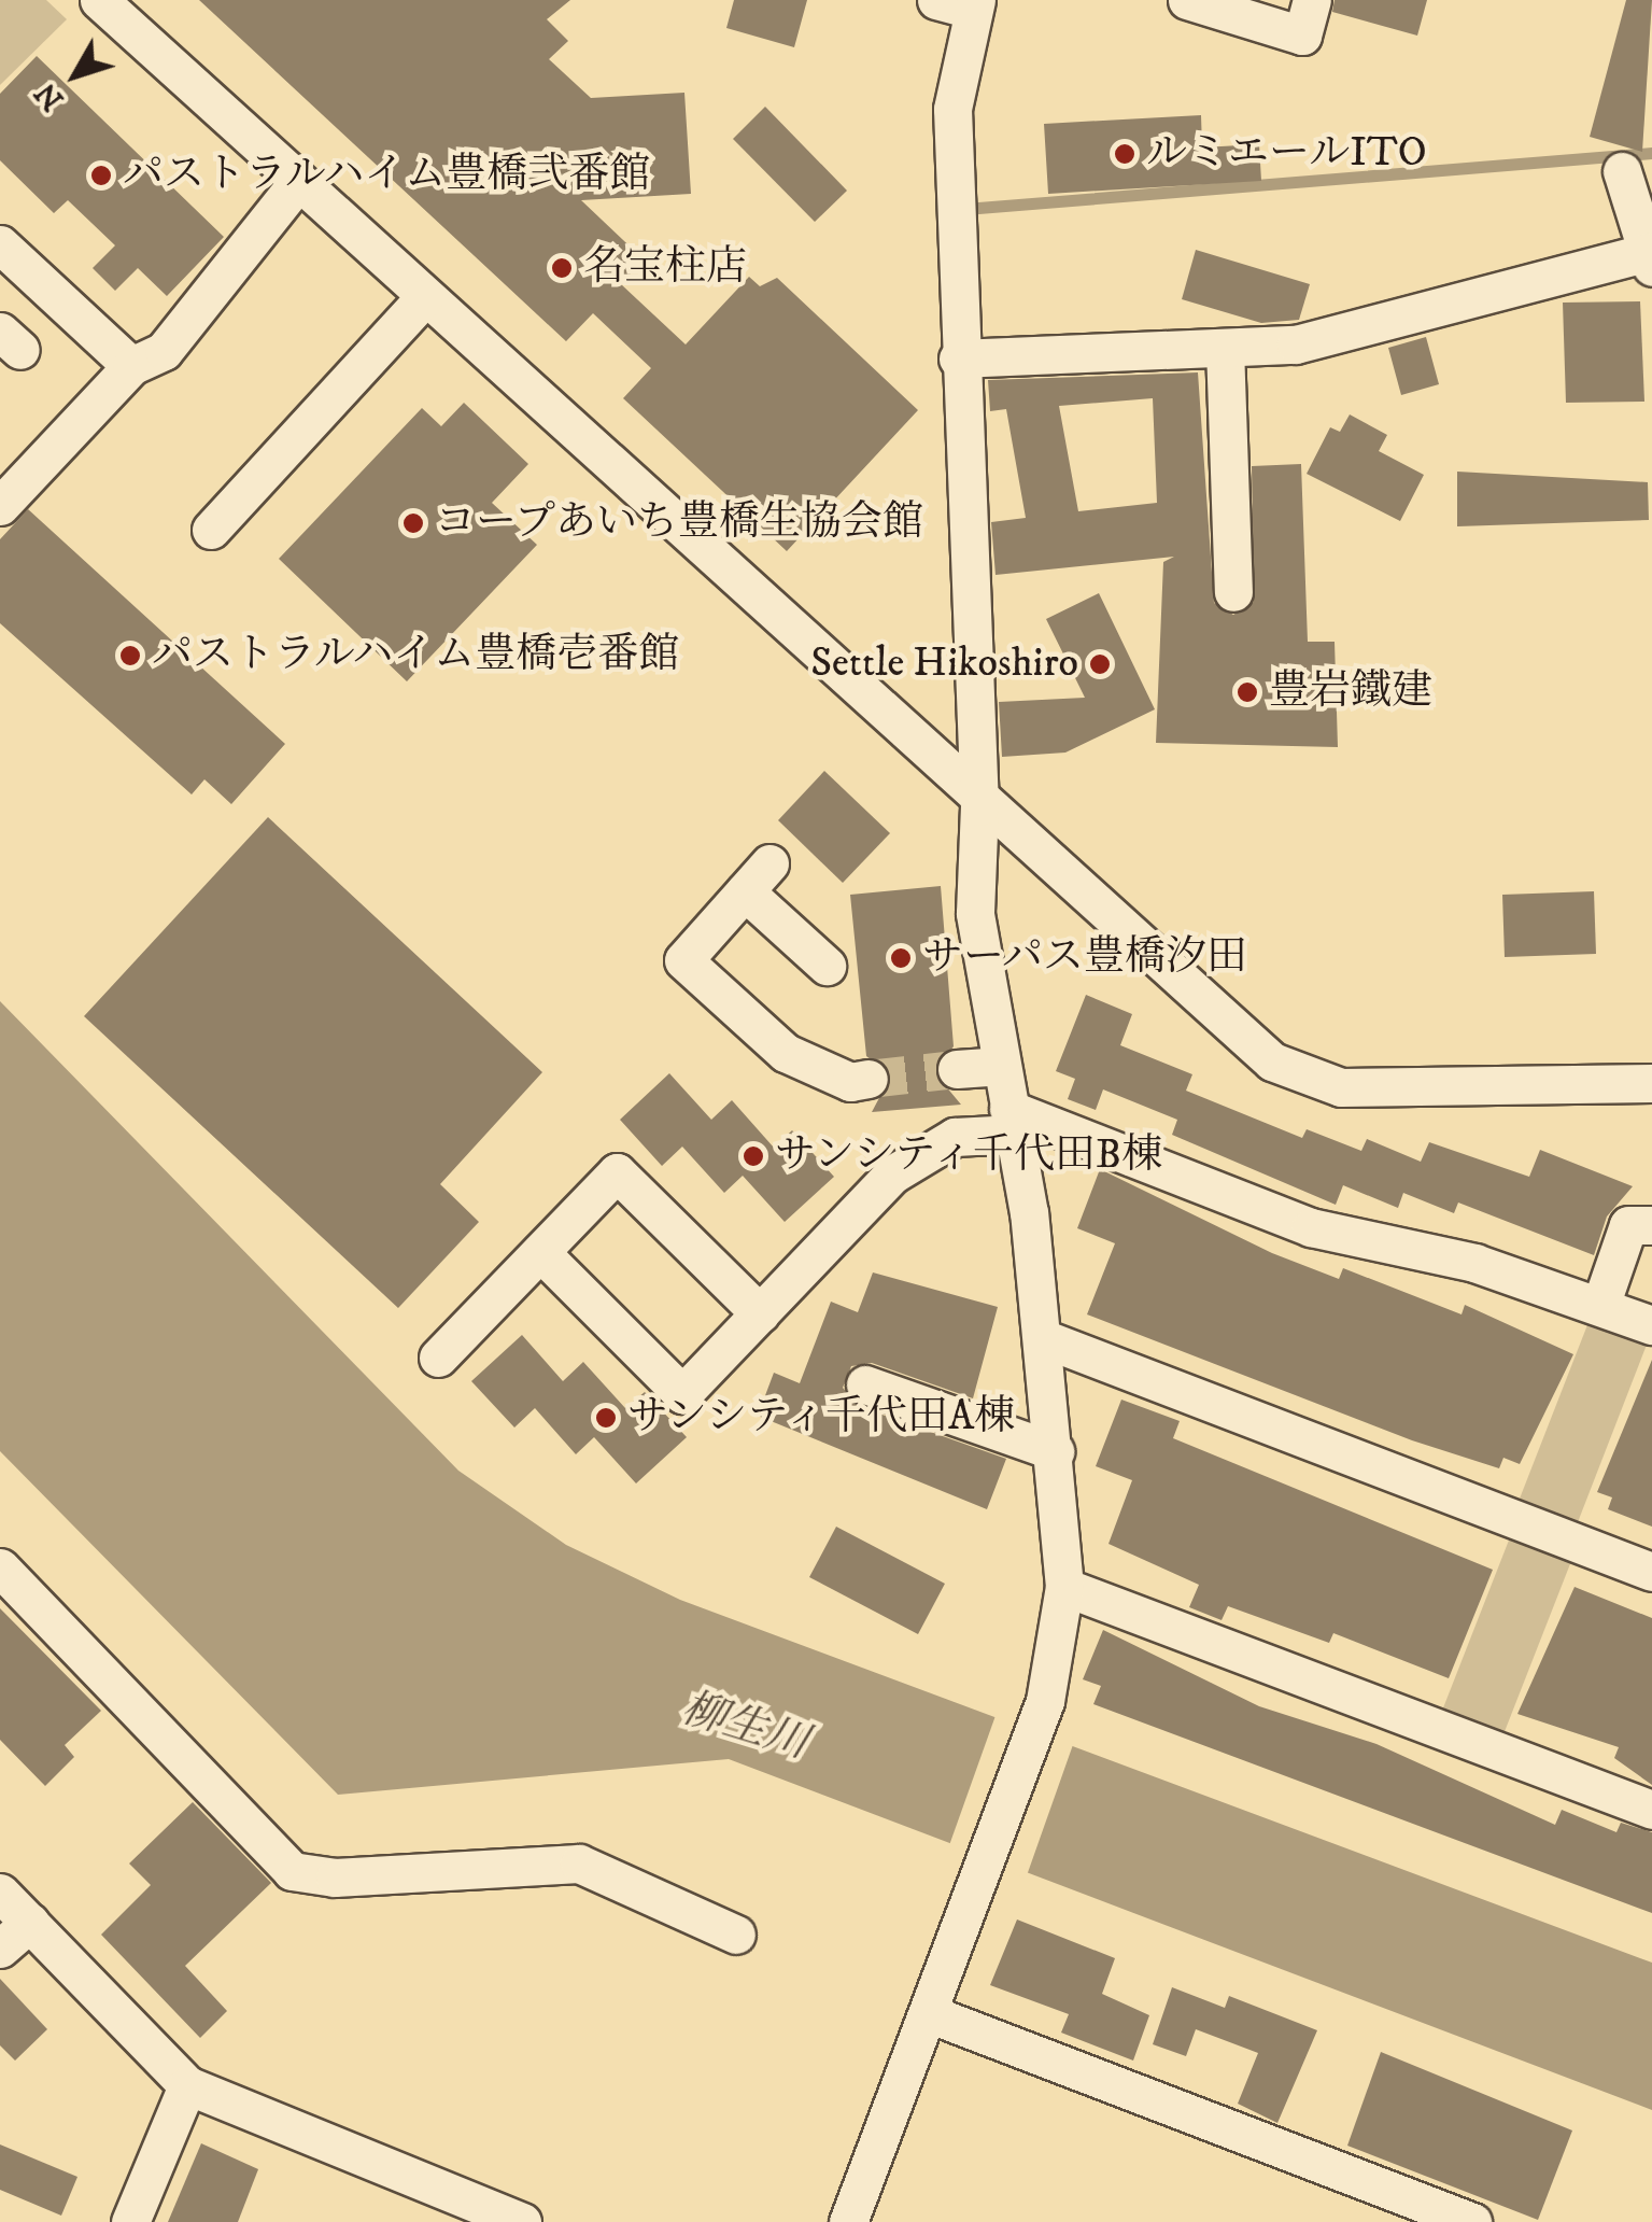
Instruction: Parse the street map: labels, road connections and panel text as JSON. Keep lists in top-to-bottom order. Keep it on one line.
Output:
{"water":["柳生川"],"places":["ルミエールITO","パストラルハイム豊橋弐番館","名宝柱店","コープあいち豊橋生協会館","パストラルハイム豊橋壱番館","Settle Hikoshiro","豊岩鐵建","サーパス豊橋汐田","サンシティ千代田B棟","サンシティ千代田A棟"],"north":"bottom left"}
